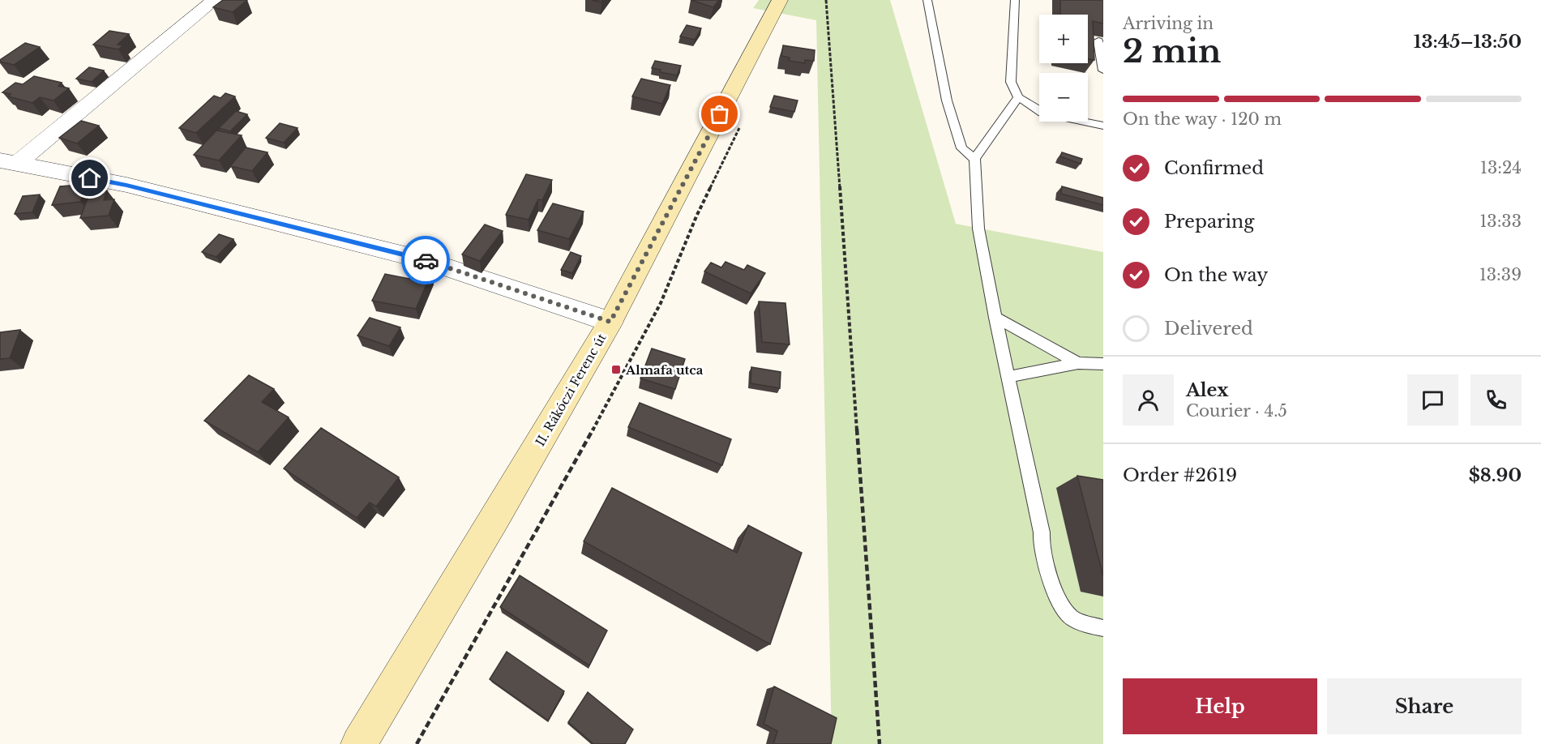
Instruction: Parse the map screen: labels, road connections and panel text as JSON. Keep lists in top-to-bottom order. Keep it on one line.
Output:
{"streets":{"main road":["II. Rákóczi Ferenc út"]},"places":{"transit":["Almafa utca"]},"page":{"heading":["2 min","Arriving in","13:45–13:50"],"panel":["Alex","Courier · 4.5","Order #2619","$8.90"],"map_buttons":["+","−"],"bar":"On the way · 120 m","list":[["Confirmed","13:24"],["Preparing","13:33"],["On the way","13:39"],"Delivered"],"buttons":["Help","Share"]}}
